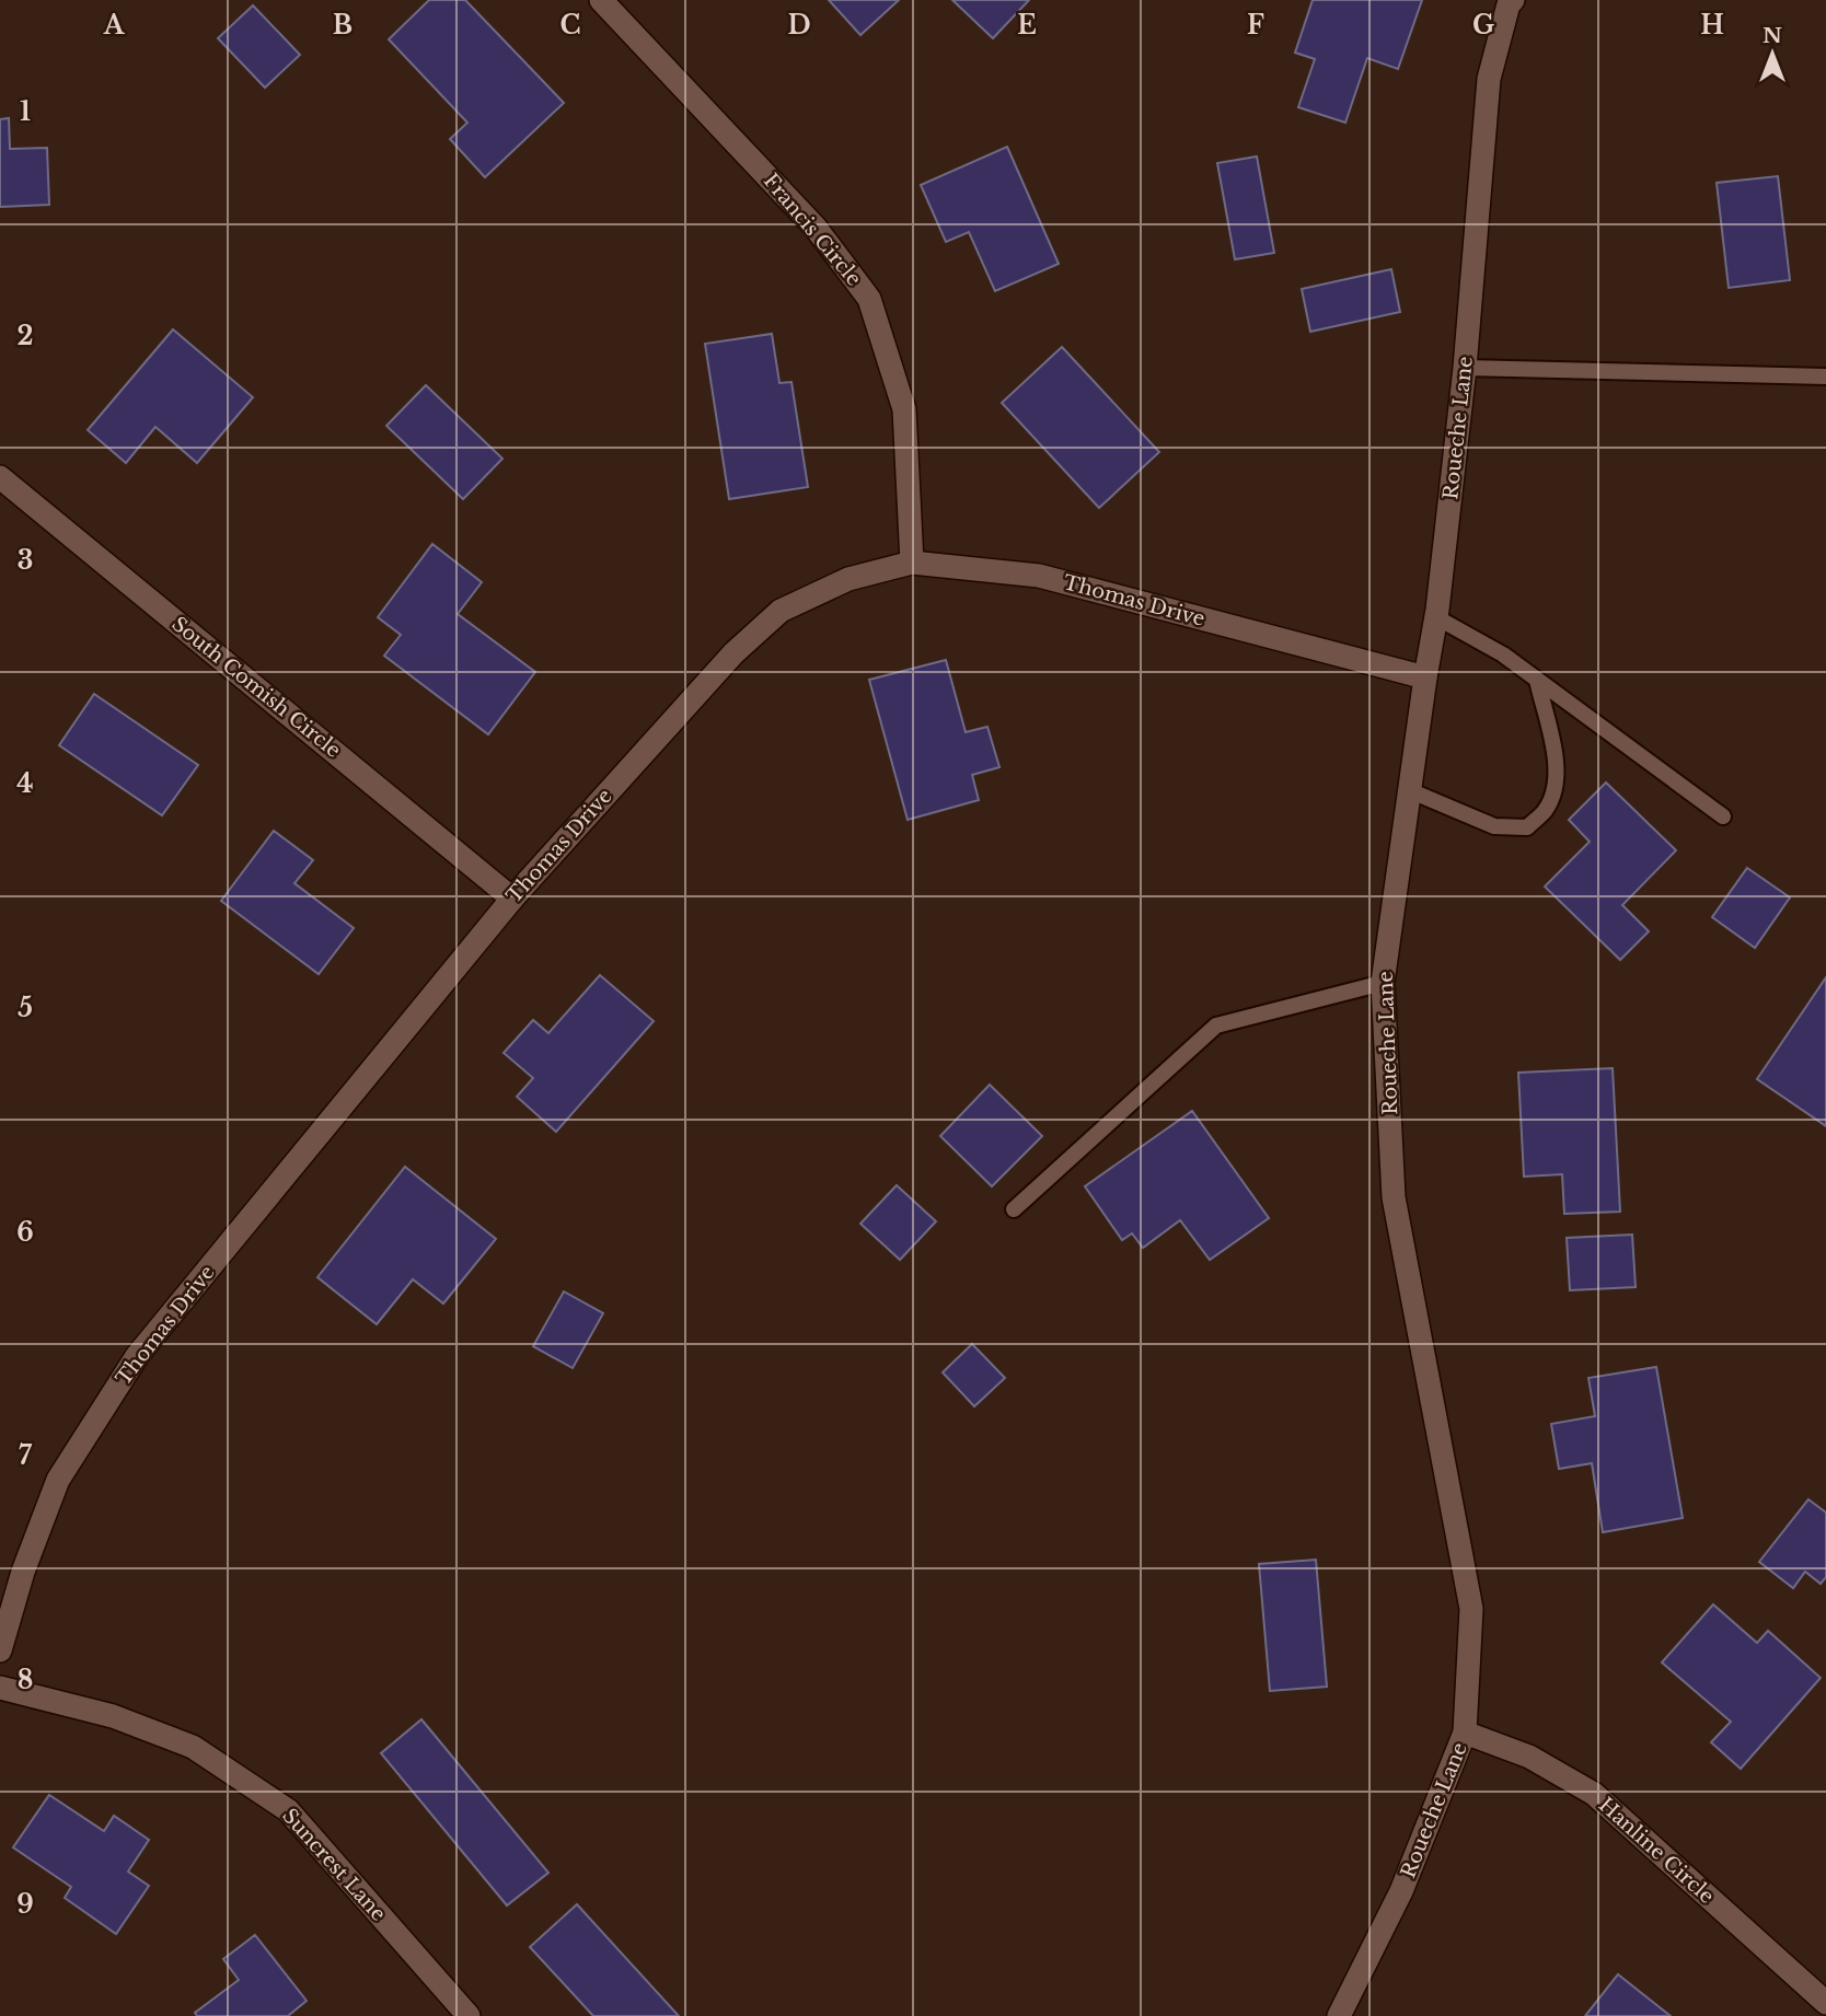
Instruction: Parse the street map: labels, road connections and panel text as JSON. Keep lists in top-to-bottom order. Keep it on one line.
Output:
{"streets":{"street":["Francis Circle","Roueche Lane","Thomas Drive","South Comish Circle","Hanline Circle","Suncrest Lane"]},"crossings":[["Francis Circle","Thomas Drive"],["Roueche Lane","Thomas Drive"],["Roueche Lane","Hanline Circle"],["Thomas Drive","South Comish Circle"]],"north":"top","grid":{"columns":["A","B","C","D","E","F","G","H"],"rows":["1","2","3","4","5","6","7","8","9"]}}
